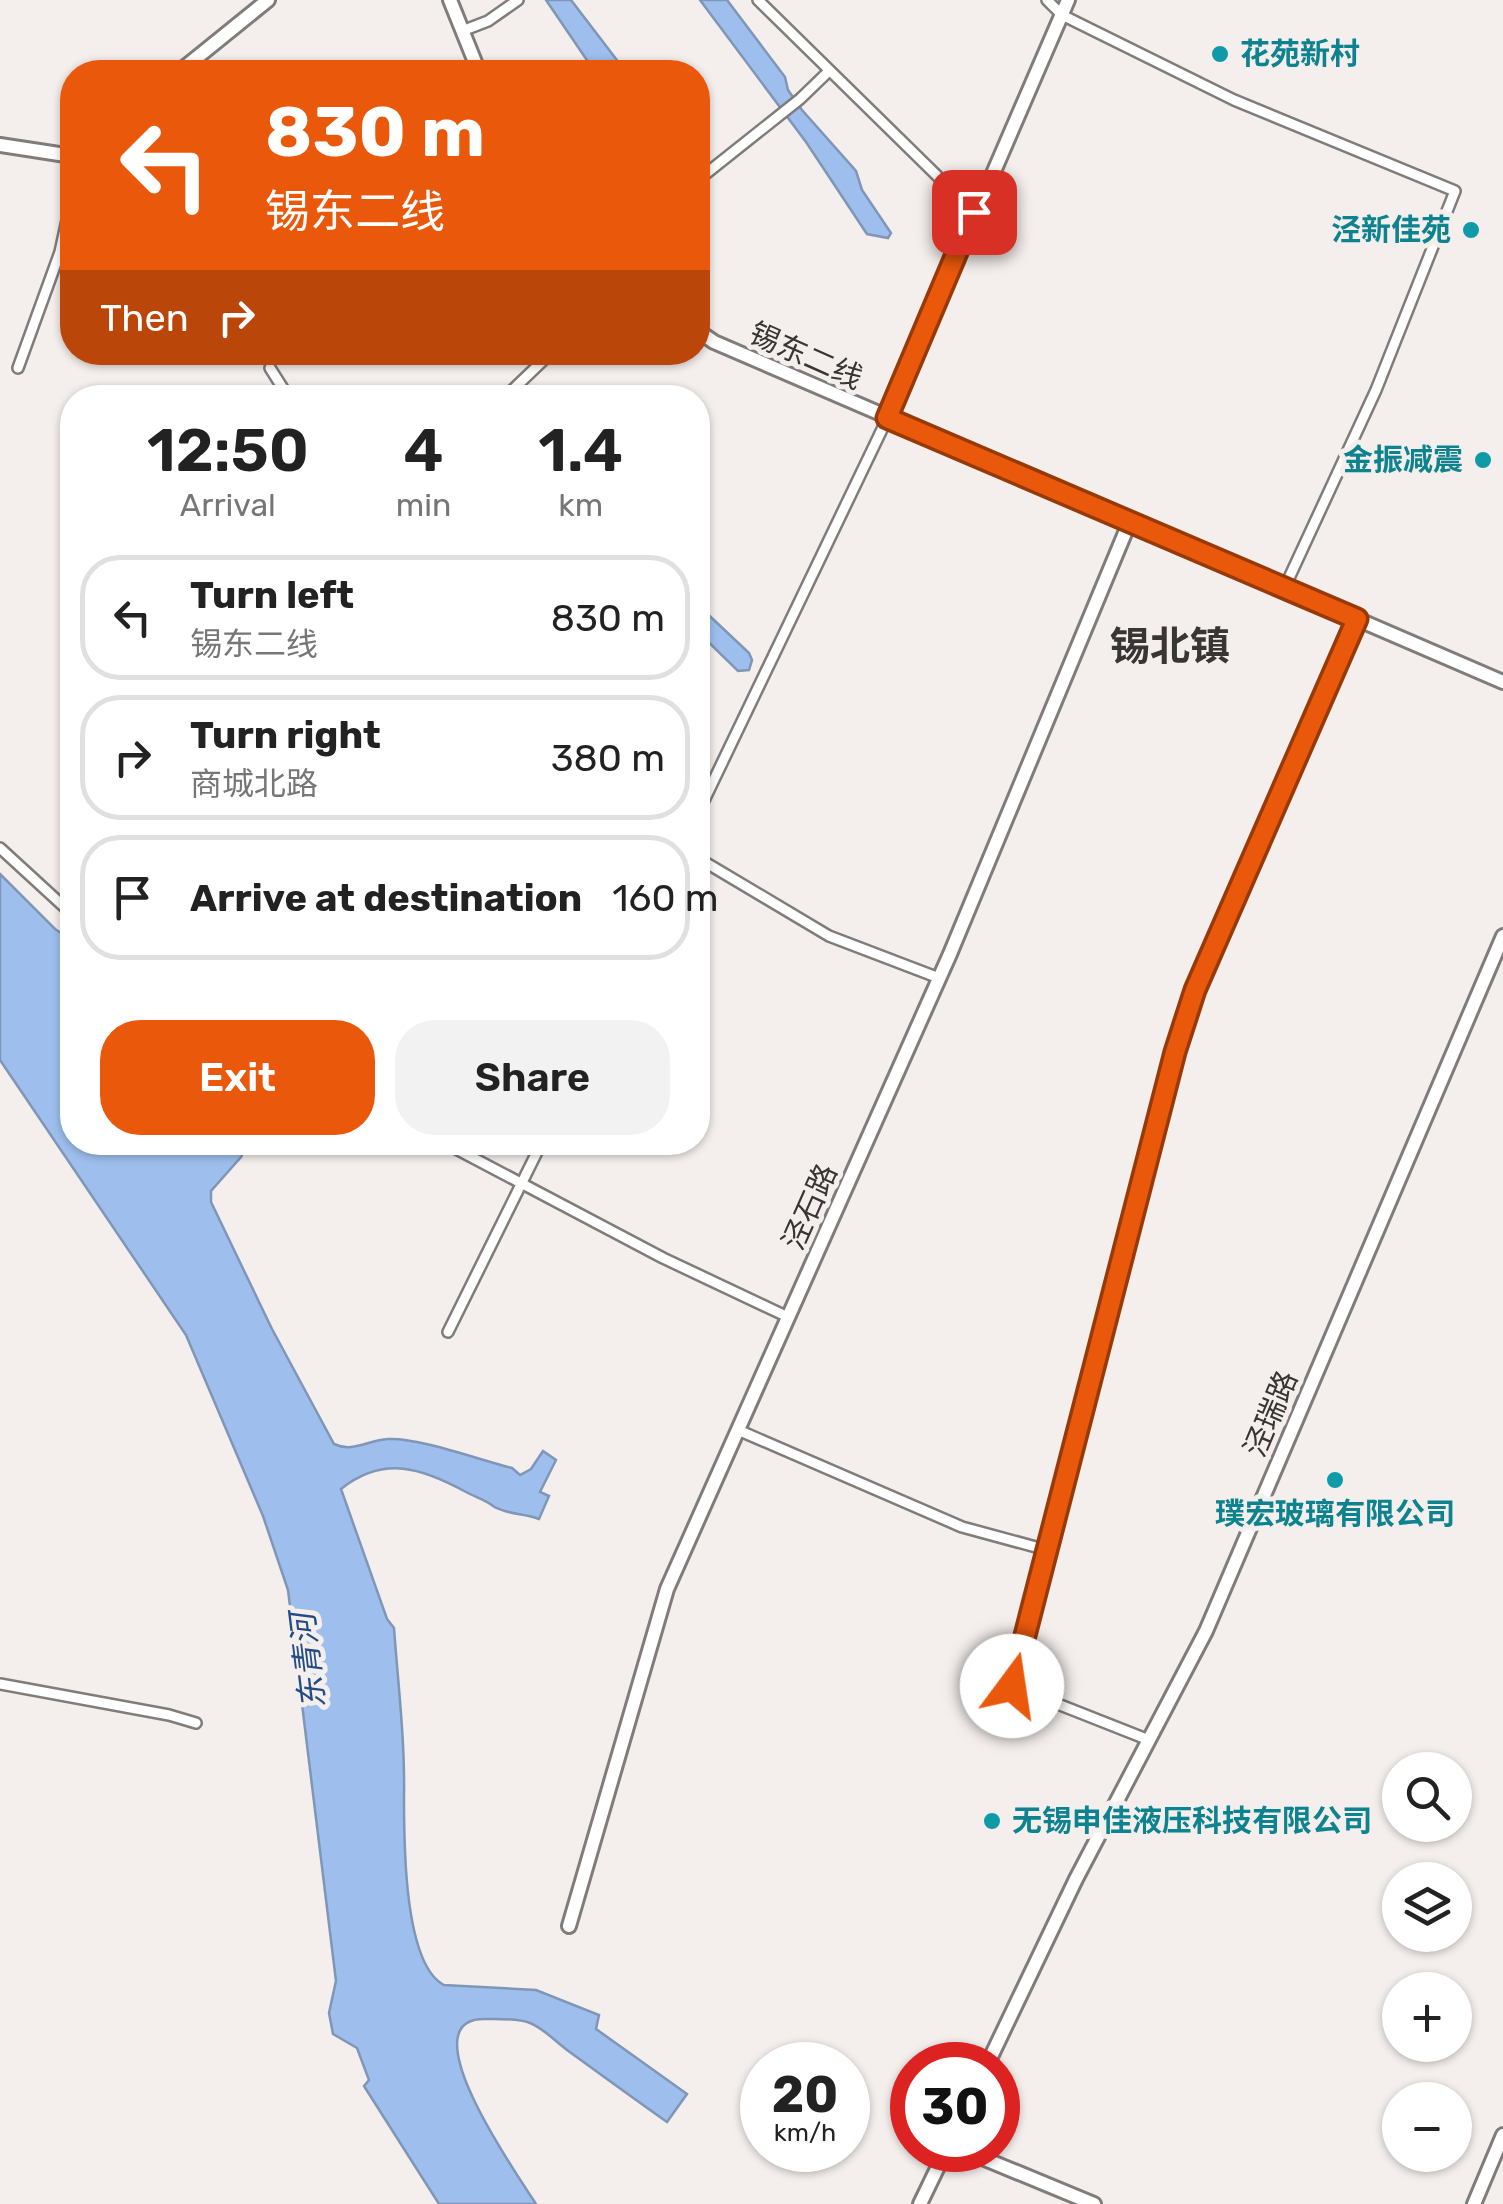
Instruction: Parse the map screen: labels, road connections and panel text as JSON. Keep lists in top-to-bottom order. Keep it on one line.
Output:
{"streets":{"street":["锡东二线","泾石路","泾瑞路"]},"crossings":[["锡东二线","泾石路"]],"districts":["锡北镇"],"water":["东青河"],"places":["花苑新村","泾新佳苑","金振减震","璞宏玻璃有限公司","无锡申佳液压科技有限公司"],"page":{"turn":["830 m","锡东二线"],"then":"Then","eta":["12:50","Arrival","4","min","1.4","km"],"list":[{"name":"Turn left","note":"锡东二线","value":"830 m"},{"name":"Turn right","note":"商城北路","value":"380 m"},{"name":"Arrive at destination","value":"160 m"}],"buttons":["Exit","Share"],"map_buttons":["+","−"],"speed":"20 km/h","limit":"30"}}
